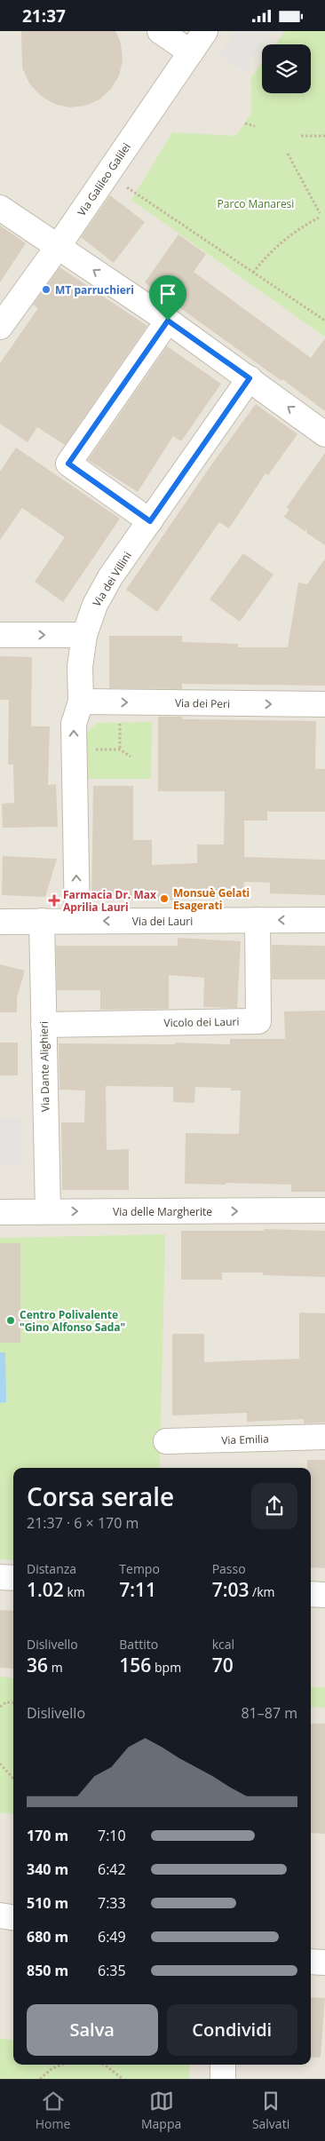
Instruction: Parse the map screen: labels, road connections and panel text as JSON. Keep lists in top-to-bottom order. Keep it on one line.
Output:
{"streets":{"street":["Via Galileo Galilei","Via dei Villini","Via dei Peri","Via dei Lauri","Vicolo dei Lauri","Via Dante Alighieri","Via delle Margherite","Via Emilia"]},"crossings":[["Via dei Villini","Via dei Peri"],["Via dei Villini","Via dei Lauri"],["Via dei Lauri","Vicolo dei Lauri"],["Via dei Lauri","Via Dante Alighieri"],["Vicolo dei Lauri","Via Dante Alighieri"],["Via Dante Alighieri","Via delle Margherite"]],"one_way":["Via dei Villini","Via dei Peri","Via dei Lauri","Via delle Margherite"],"parks":["Parco Manaresi"],"places":{"other":["MT parruchieri","Monsuè Gelati Esagerati","Centro Polivalente \"Gino Alfonso Sada\""],"health":["Farmacia Dr. Max Aprilia Lauri"]},"page":{"status":"21:37","heading":["Corsa serale","21:37 · 6 × 170 m"],"stats":[["Distanza","1.02 km"],["Tempo","7:11"],["Passo","7:03 /km"],["Dislivello","36 m"],["Battito","156 bpm"],["kcal","70"]],"chart":["Dislivello","81–87 m"],"list":[{"name":"170 m","note":"7:10"},{"name":"340 m","note":"6:42"},{"name":"510 m","note":"7:33"},{"name":"680 m","note":"6:49"},{"name":"850 m","note":"6:35"}],"buttons":["Salva","Condividi"],"tabs":["Home","Mappa","Salvati"]}}
